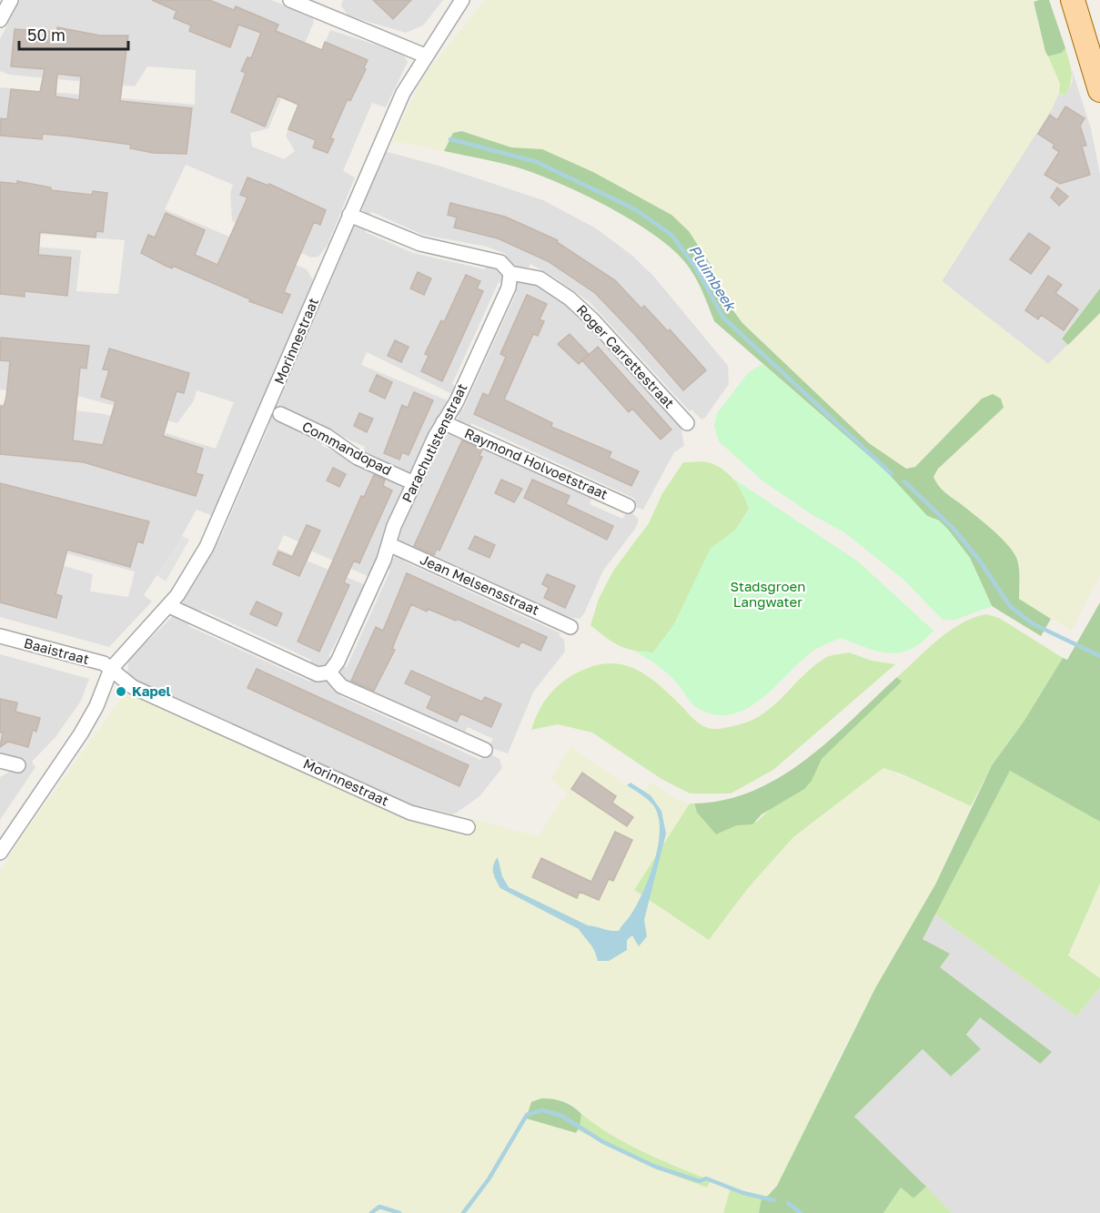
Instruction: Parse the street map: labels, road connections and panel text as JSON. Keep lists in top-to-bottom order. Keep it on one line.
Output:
{"streets":{"street":["Morinnestraat","Roger Carrettestraat","Parachutistenstraat","Commandopad","Raymond Holvoetstraat","Jean Melsensstraat","Baaistraat"]},"crossings":[["Morinnestraat","Roger Carrettestraat"],["Morinnestraat","Baaistraat"],["Roger Carrettestraat","Parachutistenstraat"],["Parachutistenstraat","Commandopad"],["Parachutistenstraat","Raymond Holvoetstraat"],["Parachutistenstraat","Jean Melsensstraat"]],"water":["Pluimbeek"],"parks":["Stadsgroen Langwater"],"places":["Kapel"],"scale_bar":"50 m"}
